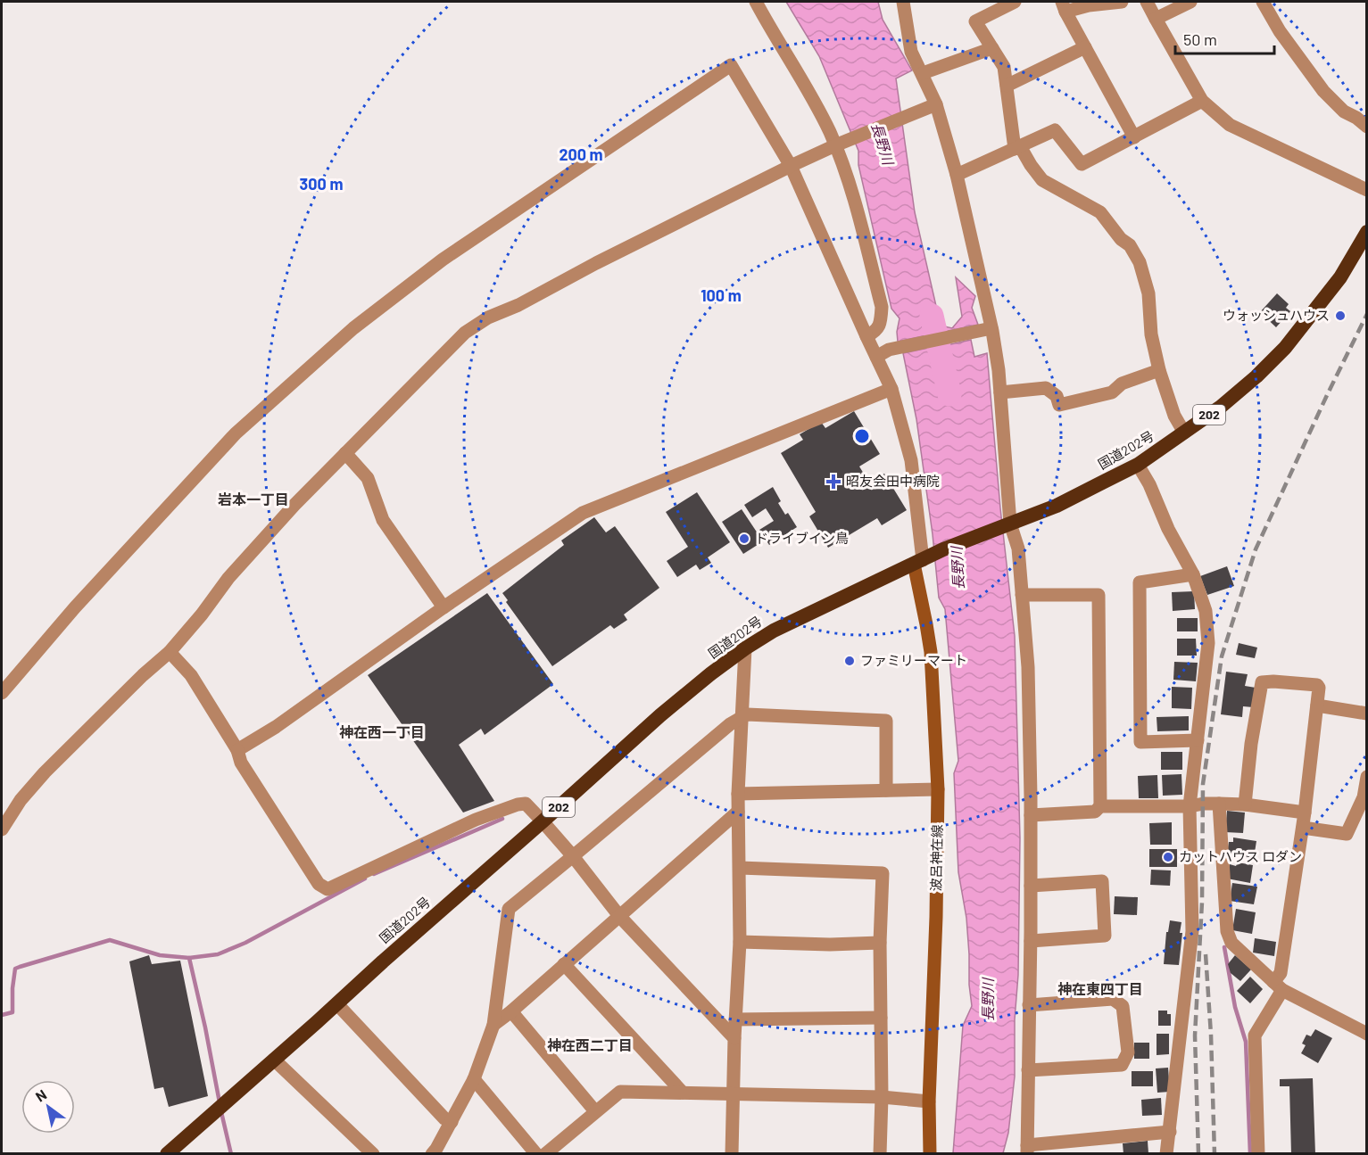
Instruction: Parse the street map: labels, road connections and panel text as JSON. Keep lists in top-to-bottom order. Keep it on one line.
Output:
{"streets":{"highway":["202","国道202号"],"main road":["波呂神在線"]},"crossings":[["国道202号","波呂神在線"]],"districts":["岩本一丁目","神在西一丁目","神在東四丁目","神在西二丁目"],"water":["長野川"],"places":{"other":["ウォッシュハウス","ドライブイン鳥","ファミリーマート","カットハウス ロダン"],"health":["昭友会田中病院"]},"scale_bar":"50 m","north":"top left","rings":["200 m","300 m","100 m"]}
